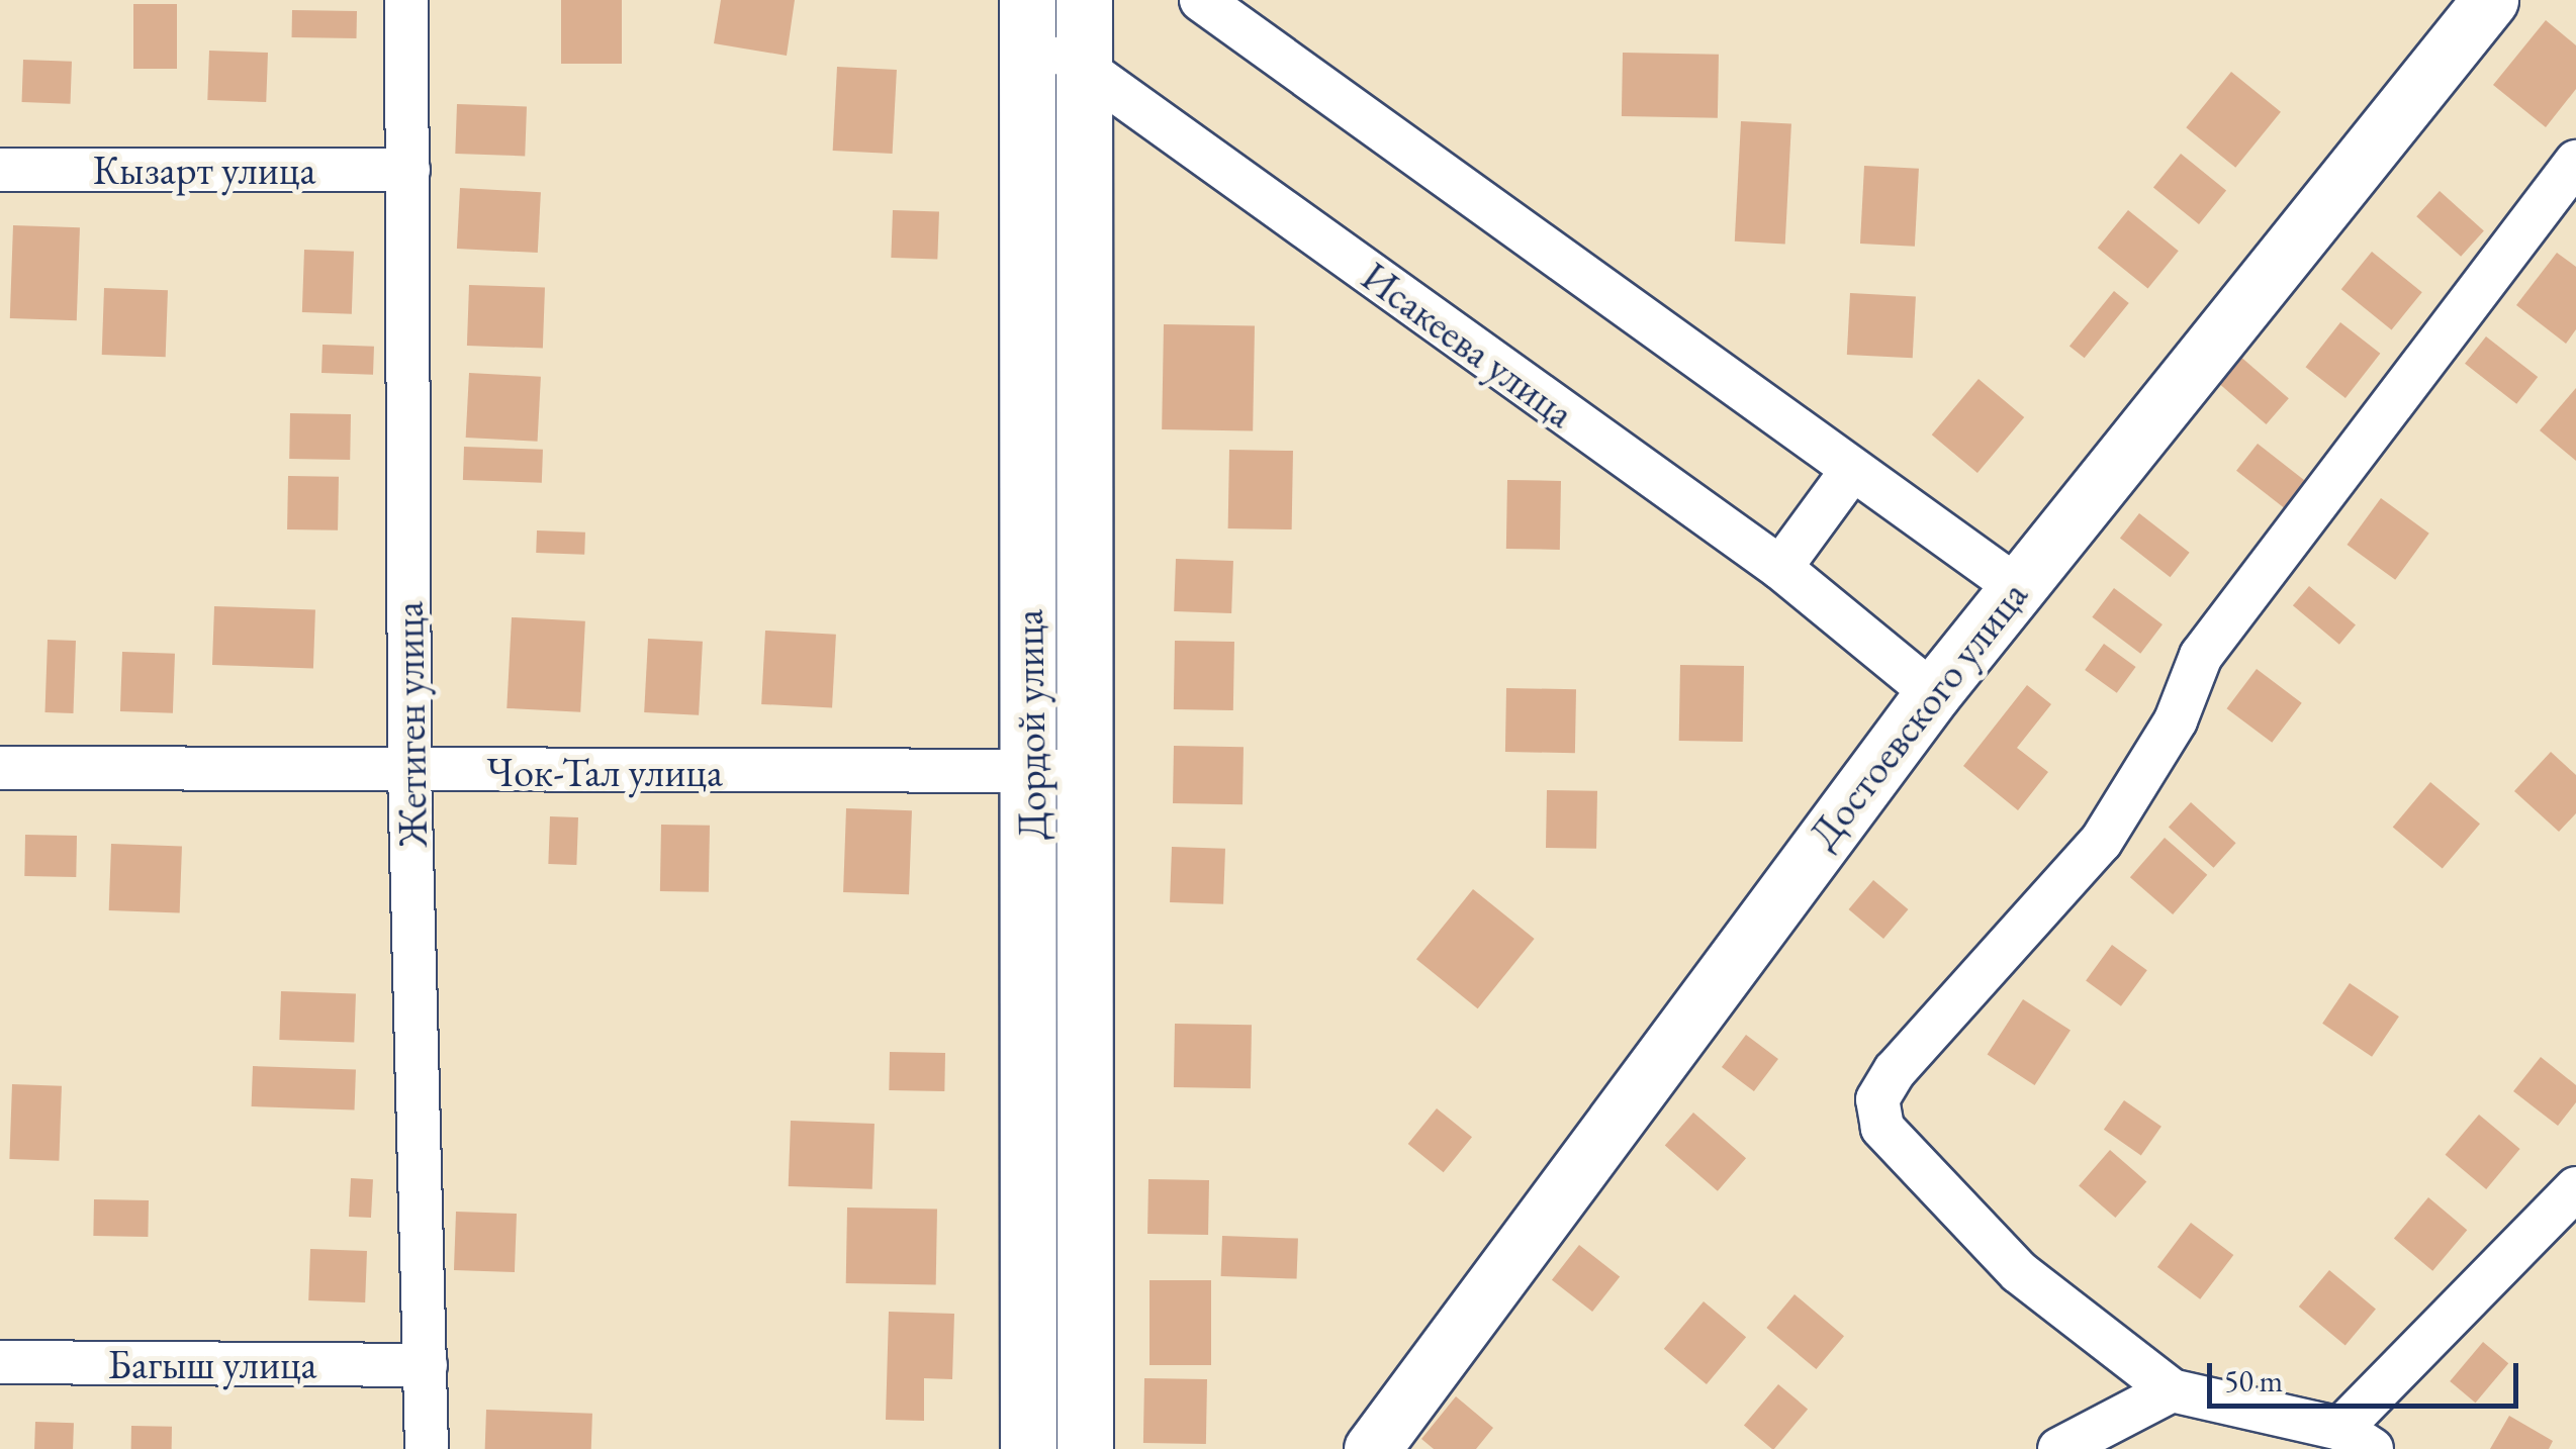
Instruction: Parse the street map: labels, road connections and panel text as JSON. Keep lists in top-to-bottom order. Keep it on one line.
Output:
{"streets":{"street":["Кызарт улица","Исакеева улица","Достоевского улица","Жетиген улица","Дордой улица","Чок-Тал улица","Багыш улица"]},"crossings":[["Кызарт улица","Жетиген улица"],["Исакеева улица","Достоевского улица"],["Исакеева улица","Дордой улица"],["Жетиген улица","Чок-Тал улица"],["Жетиген улица","Багыш улица"],["Дордой улица","Чок-Тал улица"]],"scale_bar":"50 m"}
